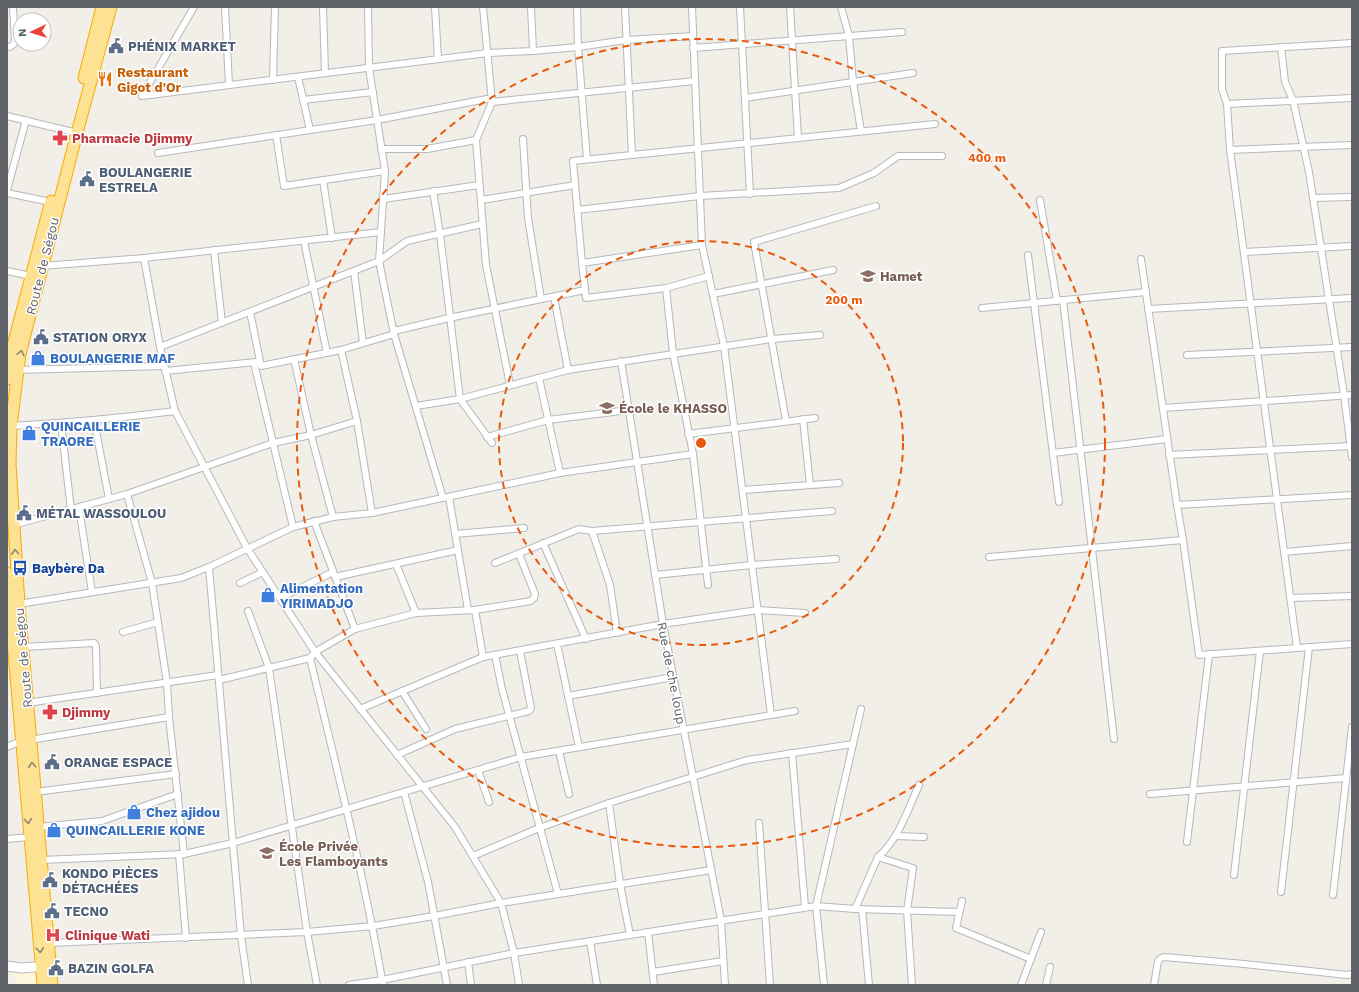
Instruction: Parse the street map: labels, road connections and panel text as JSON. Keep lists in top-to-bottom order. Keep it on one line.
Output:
{"streets":{"highway":["Route de Ségou"],"street":["Rue de che loup"]},"places":{"public building":["PHÉNIX MARKET","BOULANGERIE ESTRELA","STATION ORYX","MÉTAL WASSOULOU","ORANGE ESPACE","KONDO PIÈCES DÉTACHÉES","TECNO","BAZIN GOLFA"],"restaurant":["Restaurant Gigot d'Or"],"pharmacy":["Pharmacie Djimmy","Djimmy"],"school or university":["Hamet","École le KHASSO","École Privée Les Flamboyants"],"shop":["BOULANGERIE MAF","QUINCAILLERIE TRAORE","Alimentation YIRIMADJO","Chez ajidou","QUINCAILLERIE KONE"],"bus stop":["Baybère Da"],"hospital":["Clinique Wati"]},"north":"left","rings":["400 m","200 m"]}
